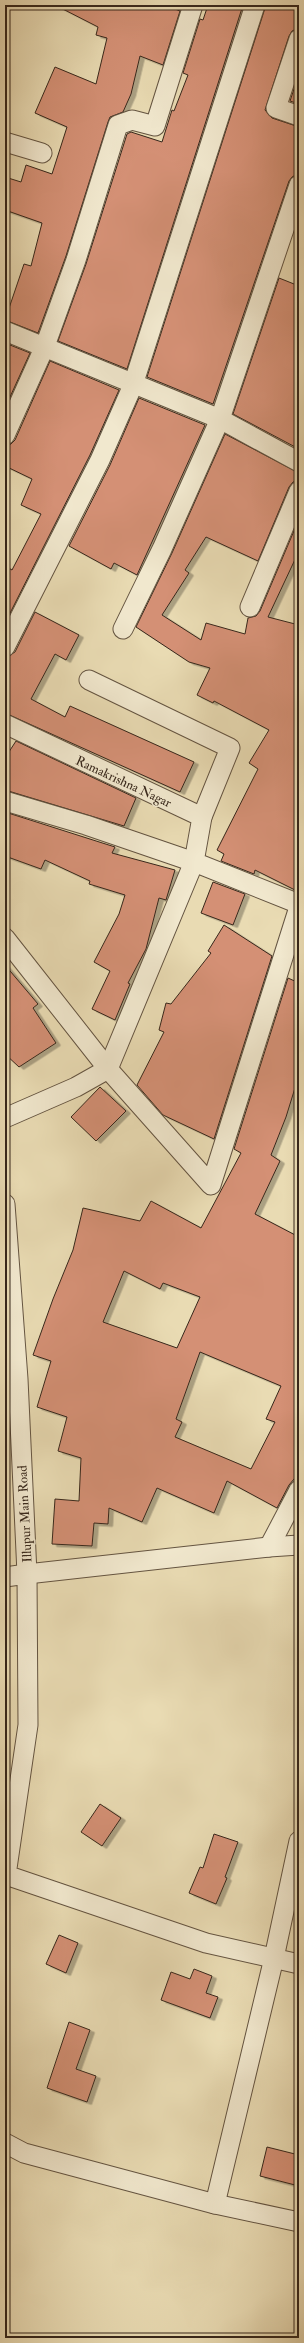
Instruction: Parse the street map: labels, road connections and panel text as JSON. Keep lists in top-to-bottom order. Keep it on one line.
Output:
{"streets":{"street":["Ramakrishna Nagar","Illupur Main Road"]}}
